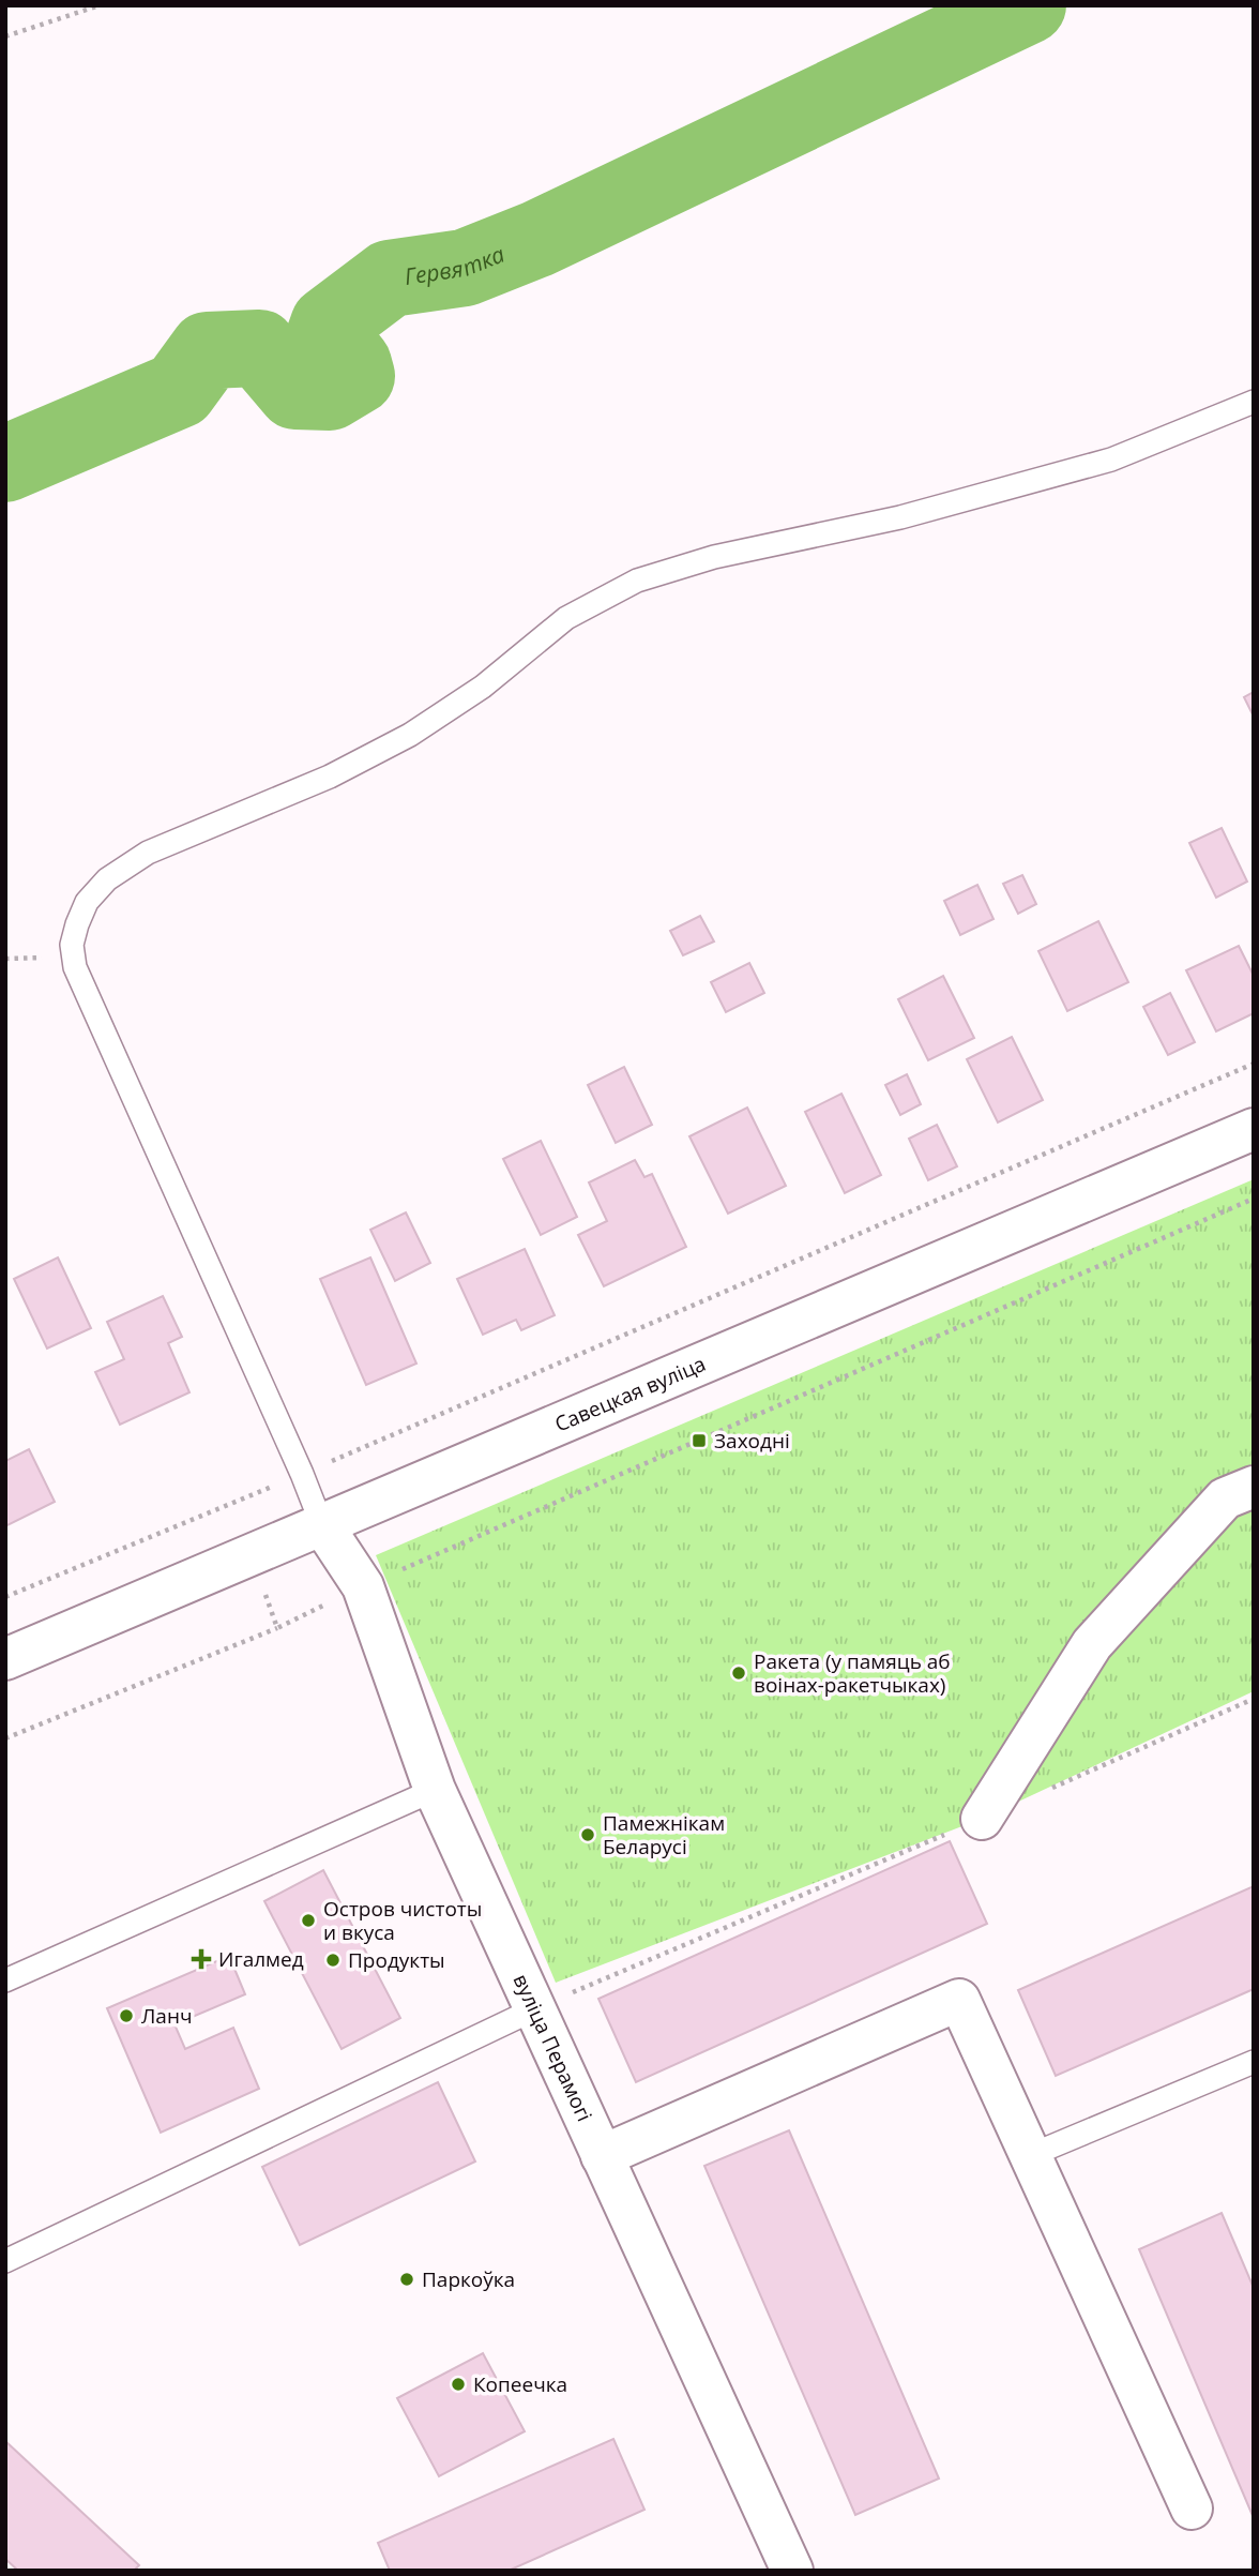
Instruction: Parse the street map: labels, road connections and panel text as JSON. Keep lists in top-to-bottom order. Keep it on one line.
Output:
{"streets":{"street":["Савецкая вуліца","вуліца Перамогі"]},"crossings":[["Савецкая вуліца","вуліца Перамогі"]],"water":["Гервятка"],"places":{"transit":["Заходні"],"other":["Ракета (у памяць аб воінах-ракетчыках)","Памежнікам Беларусі","Остров чистоты и вкуса","Продукты","Ланч","Паркоўка","Копеечка"],"health":["Игалмед"]}}
